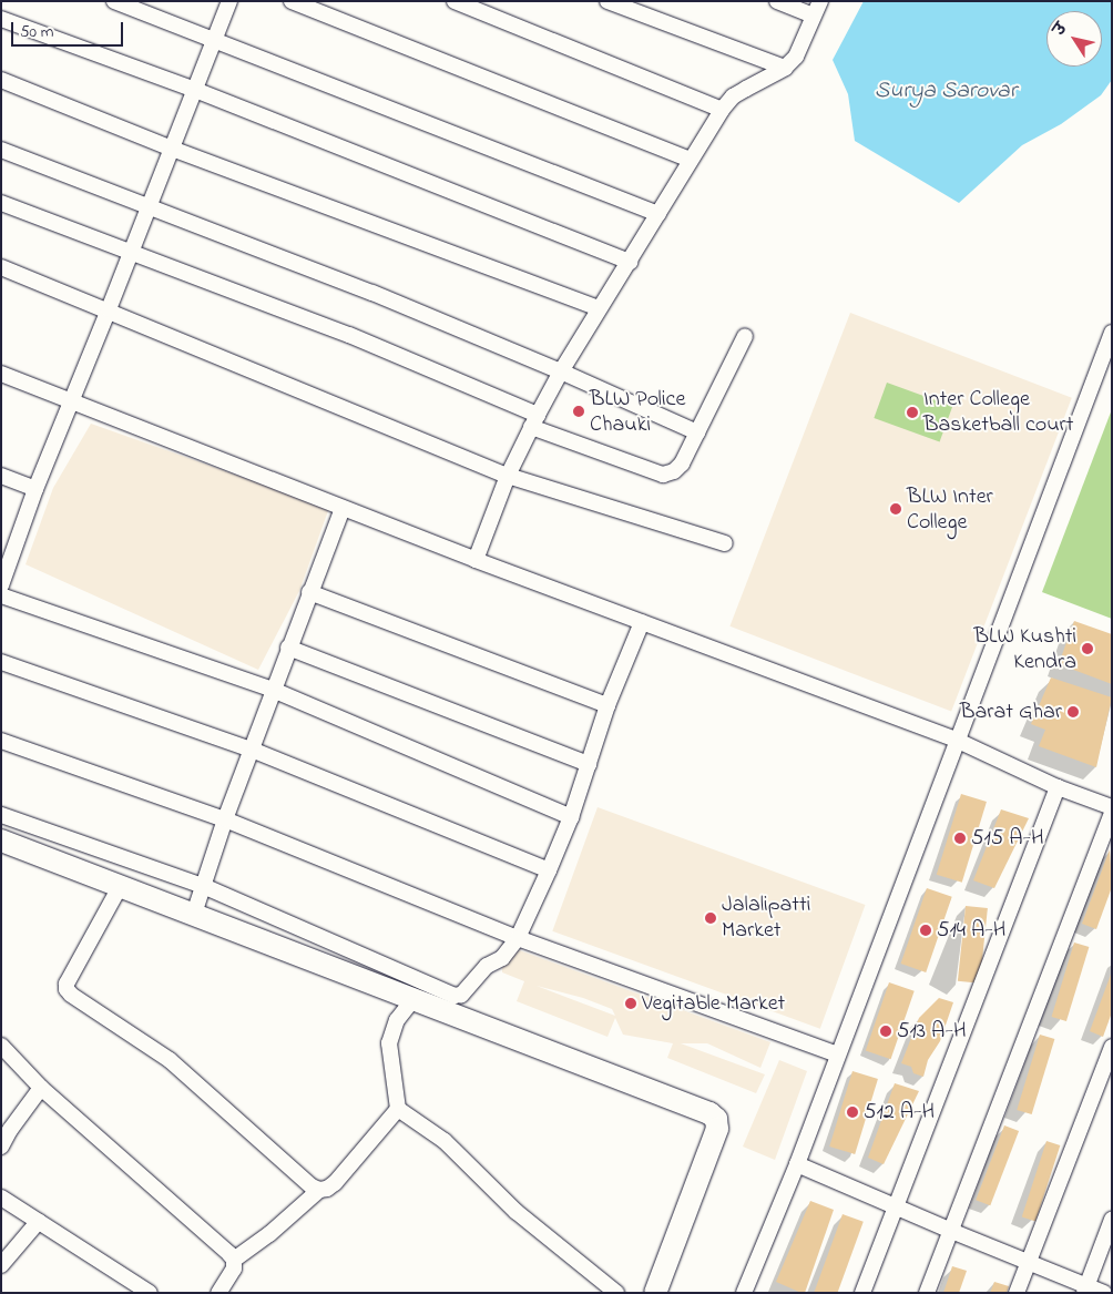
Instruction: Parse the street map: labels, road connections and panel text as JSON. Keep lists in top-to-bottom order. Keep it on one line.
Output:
{"water":["Surya Sarovar"],"places":["BLW Police Chauki","Inter College Basketball court","BLW Inter College","BLW Kushti Kendra","Barat Ghar","515 A-H","Jalalipatti Market","514 A-H","Vegitable Market","513 A-H","512 A-H"],"scale_bar":"50 m","north":"top left"}
